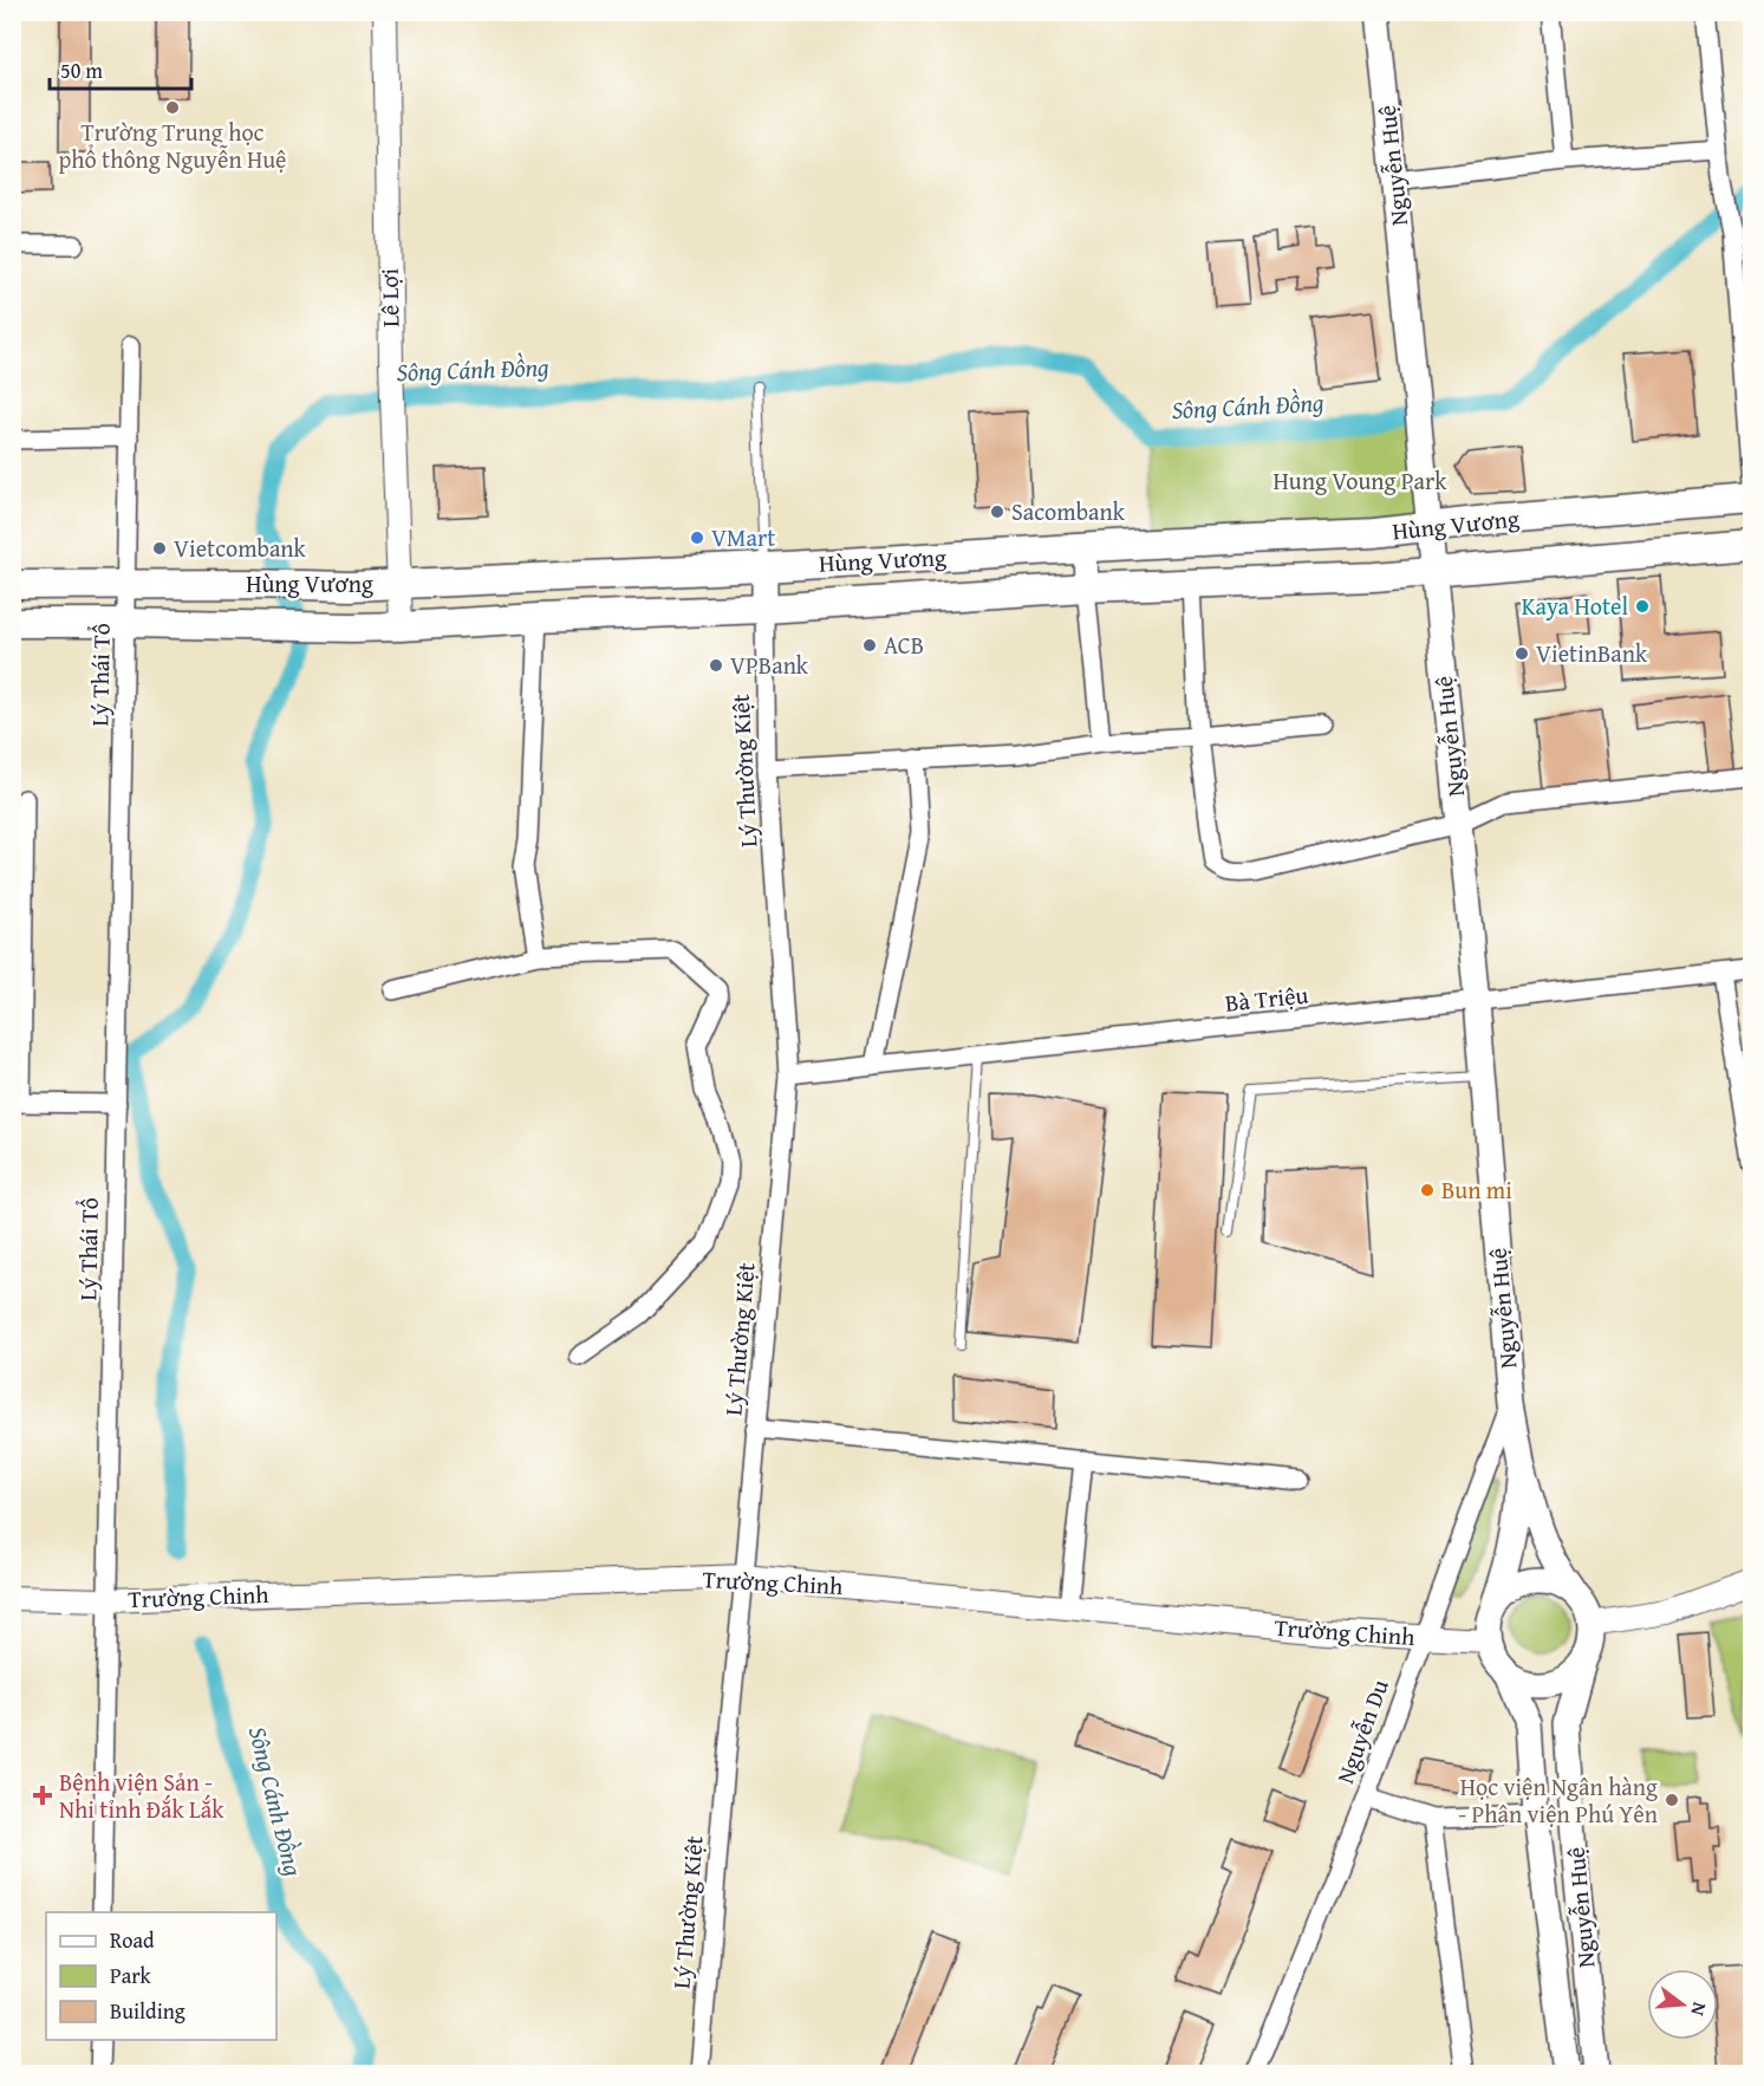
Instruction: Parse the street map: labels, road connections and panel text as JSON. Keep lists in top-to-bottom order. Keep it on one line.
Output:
{"streets":{"main road":["Nguyễn Huệ","Hùng Vương"],"street":["Lê Lợi","Lý Thái Tổ","Lý Thường Kiệt","Bà Triệu","Trường Chinh","Nguyễn Du"]},"crossings":[["Nguyễn Huệ","Hùng Vương"],["Nguyễn Huệ","Bà Triệu"],["Nguyễn Huệ","Trường Chinh"],["Nguyễn Huệ","Nguyễn Du"],["Lê Lợi","Hùng Vương"],["Hùng Vương","Lý Thái Tổ"],["Hùng Vương","Lý Thường Kiệt"],["Lý Thái Tổ","Trường Chinh"],["Lý Thường Kiệt","Bà Triệu"],["Lý Thường Kiệt","Trường Chinh"],["Trường Chinh","Nguyễn Du"]],"water":["Sông Cánh Đồng"],"parks":["Hung Voung Park"],"places":{"other":["Trường Trung học phổ thông Nguyễn Huệ","Sacombank","VMart","Vietcombank","Kaya Hotel","ACB","VietinBank","VPBank","Bun mi","Học viện Ngân hàng - Phân viện Phú Yên"],"health":["Bệnh viện Sản - Nhi tỉnh Đắk Lắk"]},"legend":["Road","Park","Building"],"scale_bar":"50 m","north":"right"}
